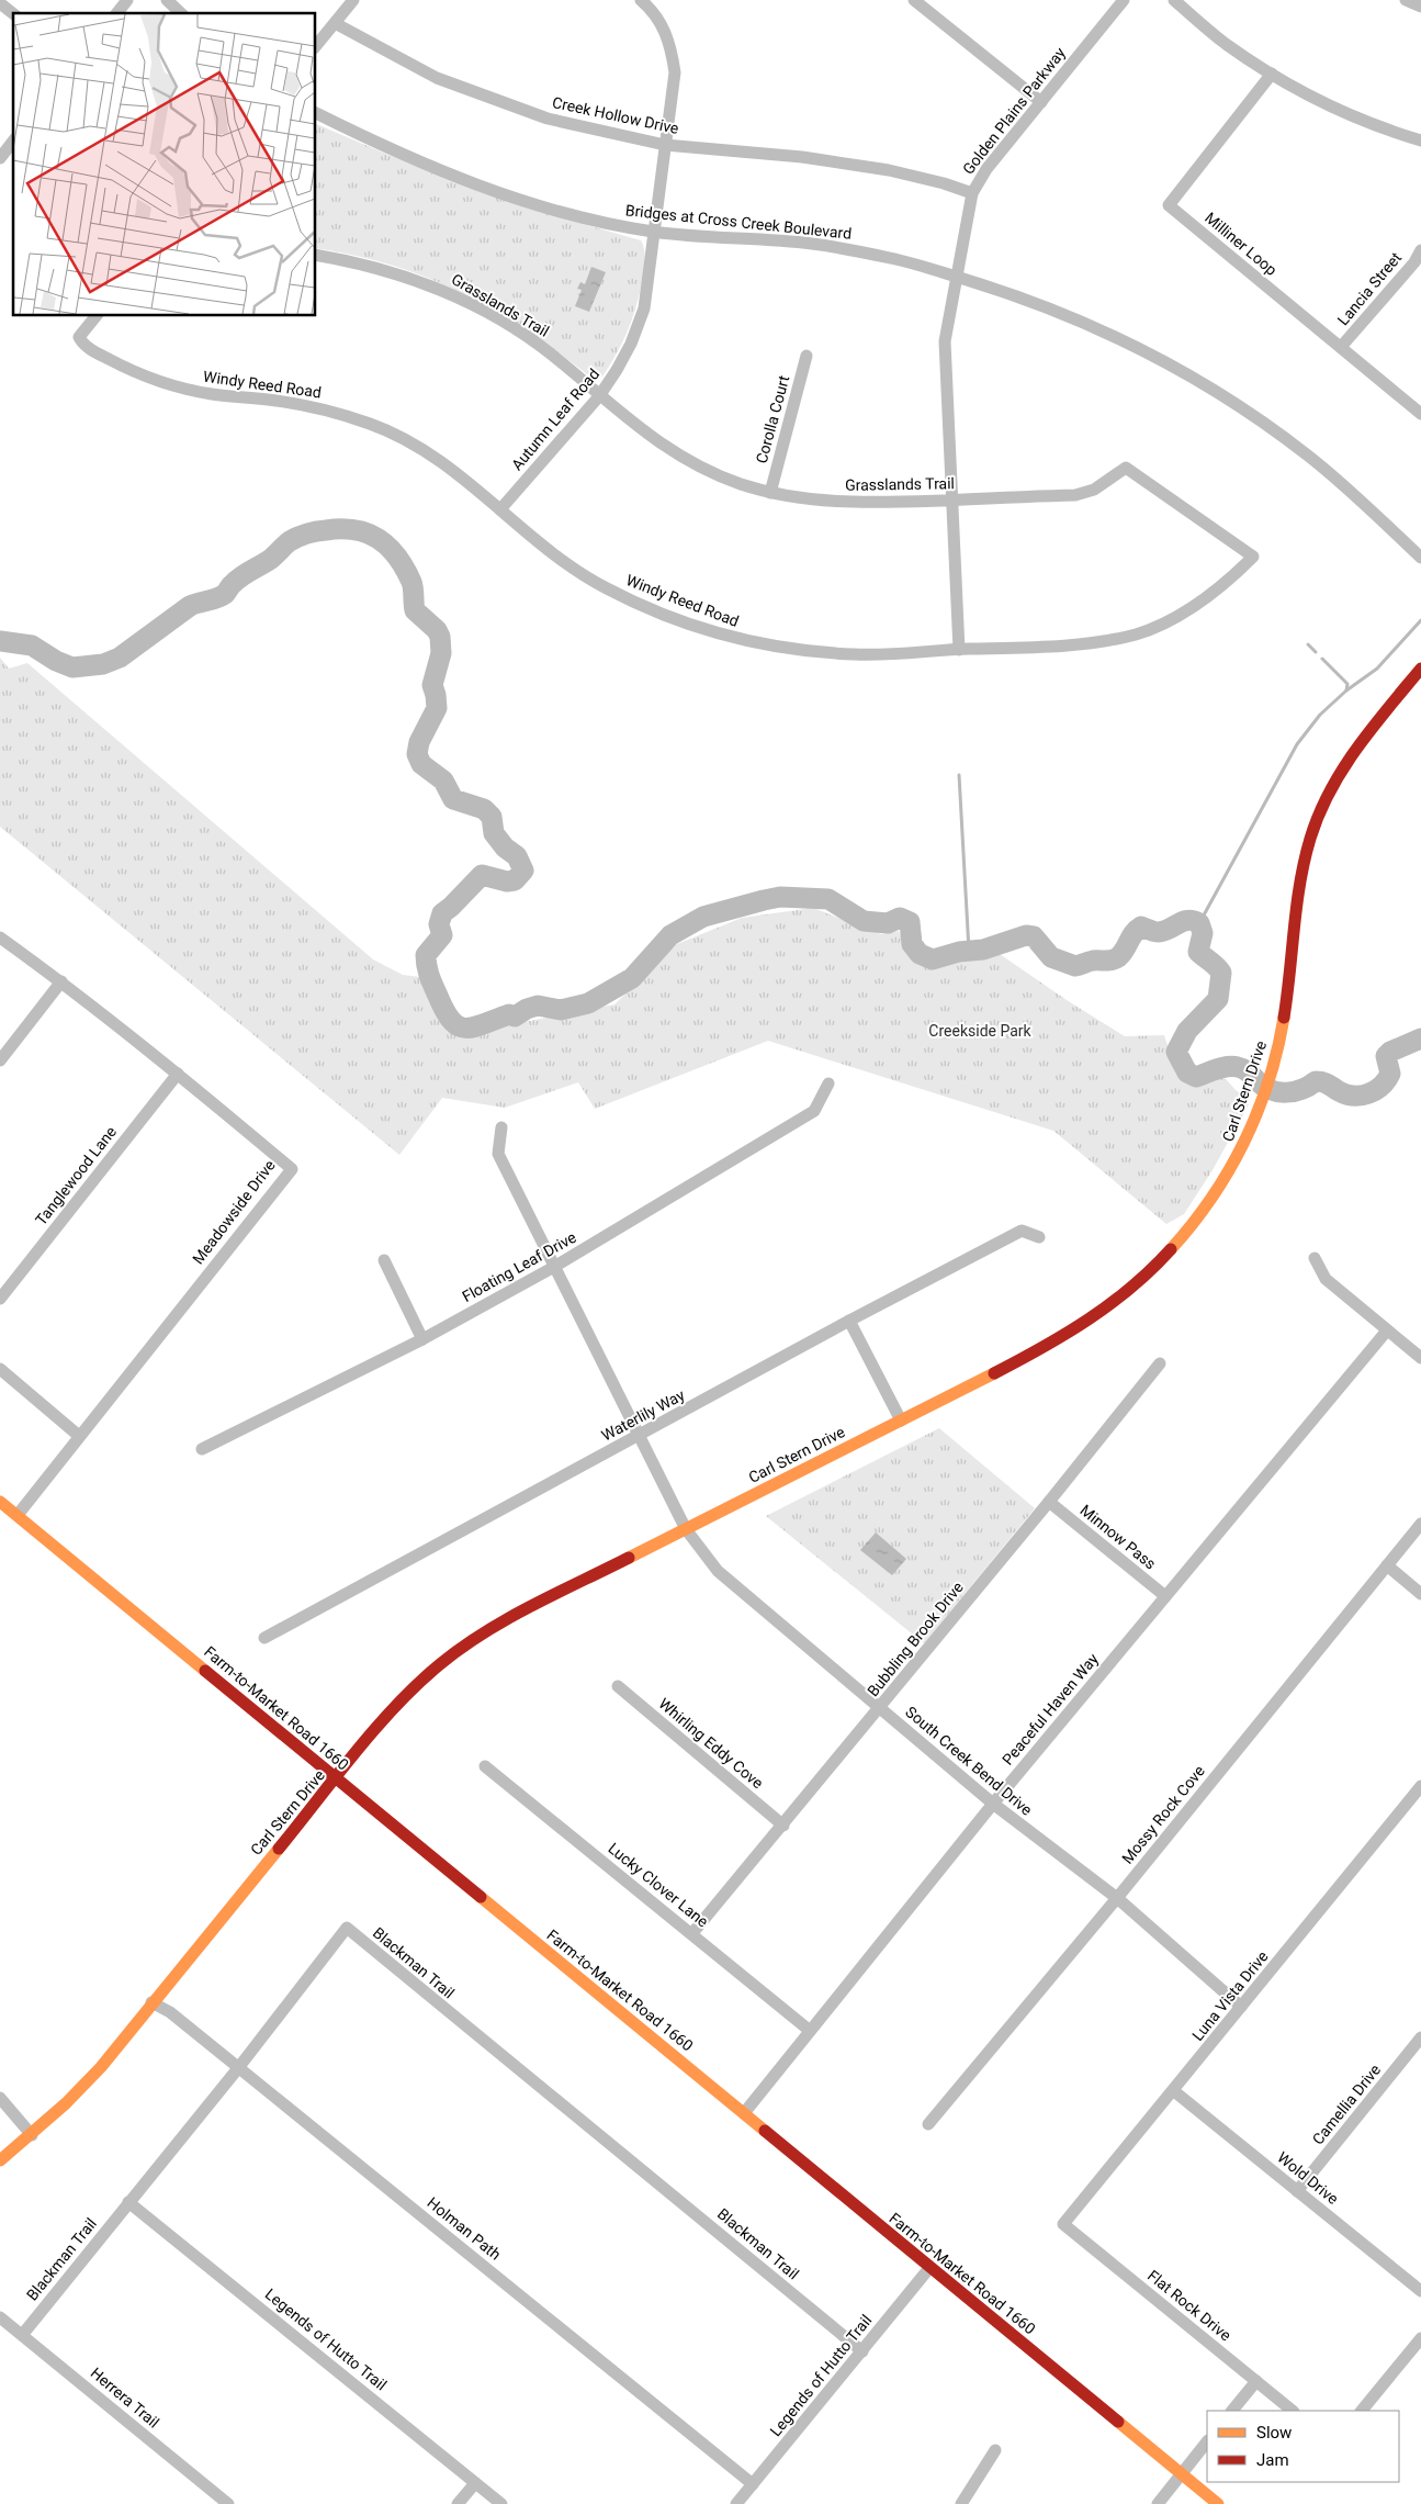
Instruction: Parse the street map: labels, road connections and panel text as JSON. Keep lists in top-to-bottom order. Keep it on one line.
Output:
{"streets":{"street":["Golden Plains Parkway","Creek Hollow Drive","Bridges at Cross Creek Boulevard","Milliner Loop","Lancia Street","Grasslands Trail","Windy Reed Road","Autumn Leaf Road","Corolla Court","Carl Stern Drive","Tanglewood Lane","Meadowside Drive","Floating Leaf Drive","Waterlily Way","Minnow Pass","Bubbling Brook Drive","Farm-to-Market Road 1660","Peaceful Haven Way","Whirling Eddy Cove","South Creek Bend Drive","Mossy Rock Cove","Lucky Clover Lane","Blackman Trail","Luna Vista Drive","Camellia Drive","Wold Drive","Holman Path","Flat Rock Drive","Legends of Hutto Trail","Herrera Trail"]},"crossings":[["Golden Plains Parkway","Creek Hollow Drive"],["Golden Plains Parkway","Bridges at Cross Creek Boulevard"],["Golden Plains Parkway","Grasslands Trail"],["Golden Plains Parkway","Windy Reed Road"],["Creek Hollow Drive","Autumn Leaf Road"],["Bridges at Cross Creek Boulevard","Autumn Leaf Road"],["Milliner Loop","Lancia Street"],["Grasslands Trail","Windy Reed Road"],["Grasslands Trail","Autumn Leaf Road"],["Grasslands Trail","Corolla Court"],["Windy Reed Road","Autumn Leaf Road"],["Carl Stern Drive","Farm-to-Market Road 1660"],["Carl Stern Drive","South Creek Bend Drive"],["Carl Stern Drive","Holman Path"],["Tanglewood Lane","Meadowside Drive"],["Meadowside Drive","Farm-to-Market Road 1660"],["Floating Leaf Drive","South Creek Bend Drive"],["Waterlily Way","South Creek Bend Drive"],["Minnow Pass","Bubbling Brook Drive"],["Minnow Pass","Peaceful Haven Way"],["Bubbling Brook Drive","Whirling Eddy Cove"],["Bubbling Brook Drive","South Creek Bend Drive"],["Bubbling Brook Drive","Lucky Clover Lane"],["Farm-to-Market Road 1660","Peaceful Haven Way"],["Farm-to-Market Road 1660","Legends of Hutto Trail"],["Peaceful Haven Way","South Creek Bend Drive"],["Peaceful Haven Way","Lucky Clover Lane"],["South Creek Bend Drive","Mossy Rock Cove"],["South Creek Bend Drive","Luna Vista Drive"],["Blackman Trail","Holman Path"],["Blackman Trail","Legends of Hutto Trail"],["Blackman Trail","Herrera Trail"],["Luna Vista Drive","Wold Drive"],["Luna Vista Drive","Flat Rock Drive"],["Camellia Drive","Wold Drive"],["Holman Path","Legends of Hutto Trail"]],"parks":["Creekside Park"],"legend":["Slow","Jam"]}
